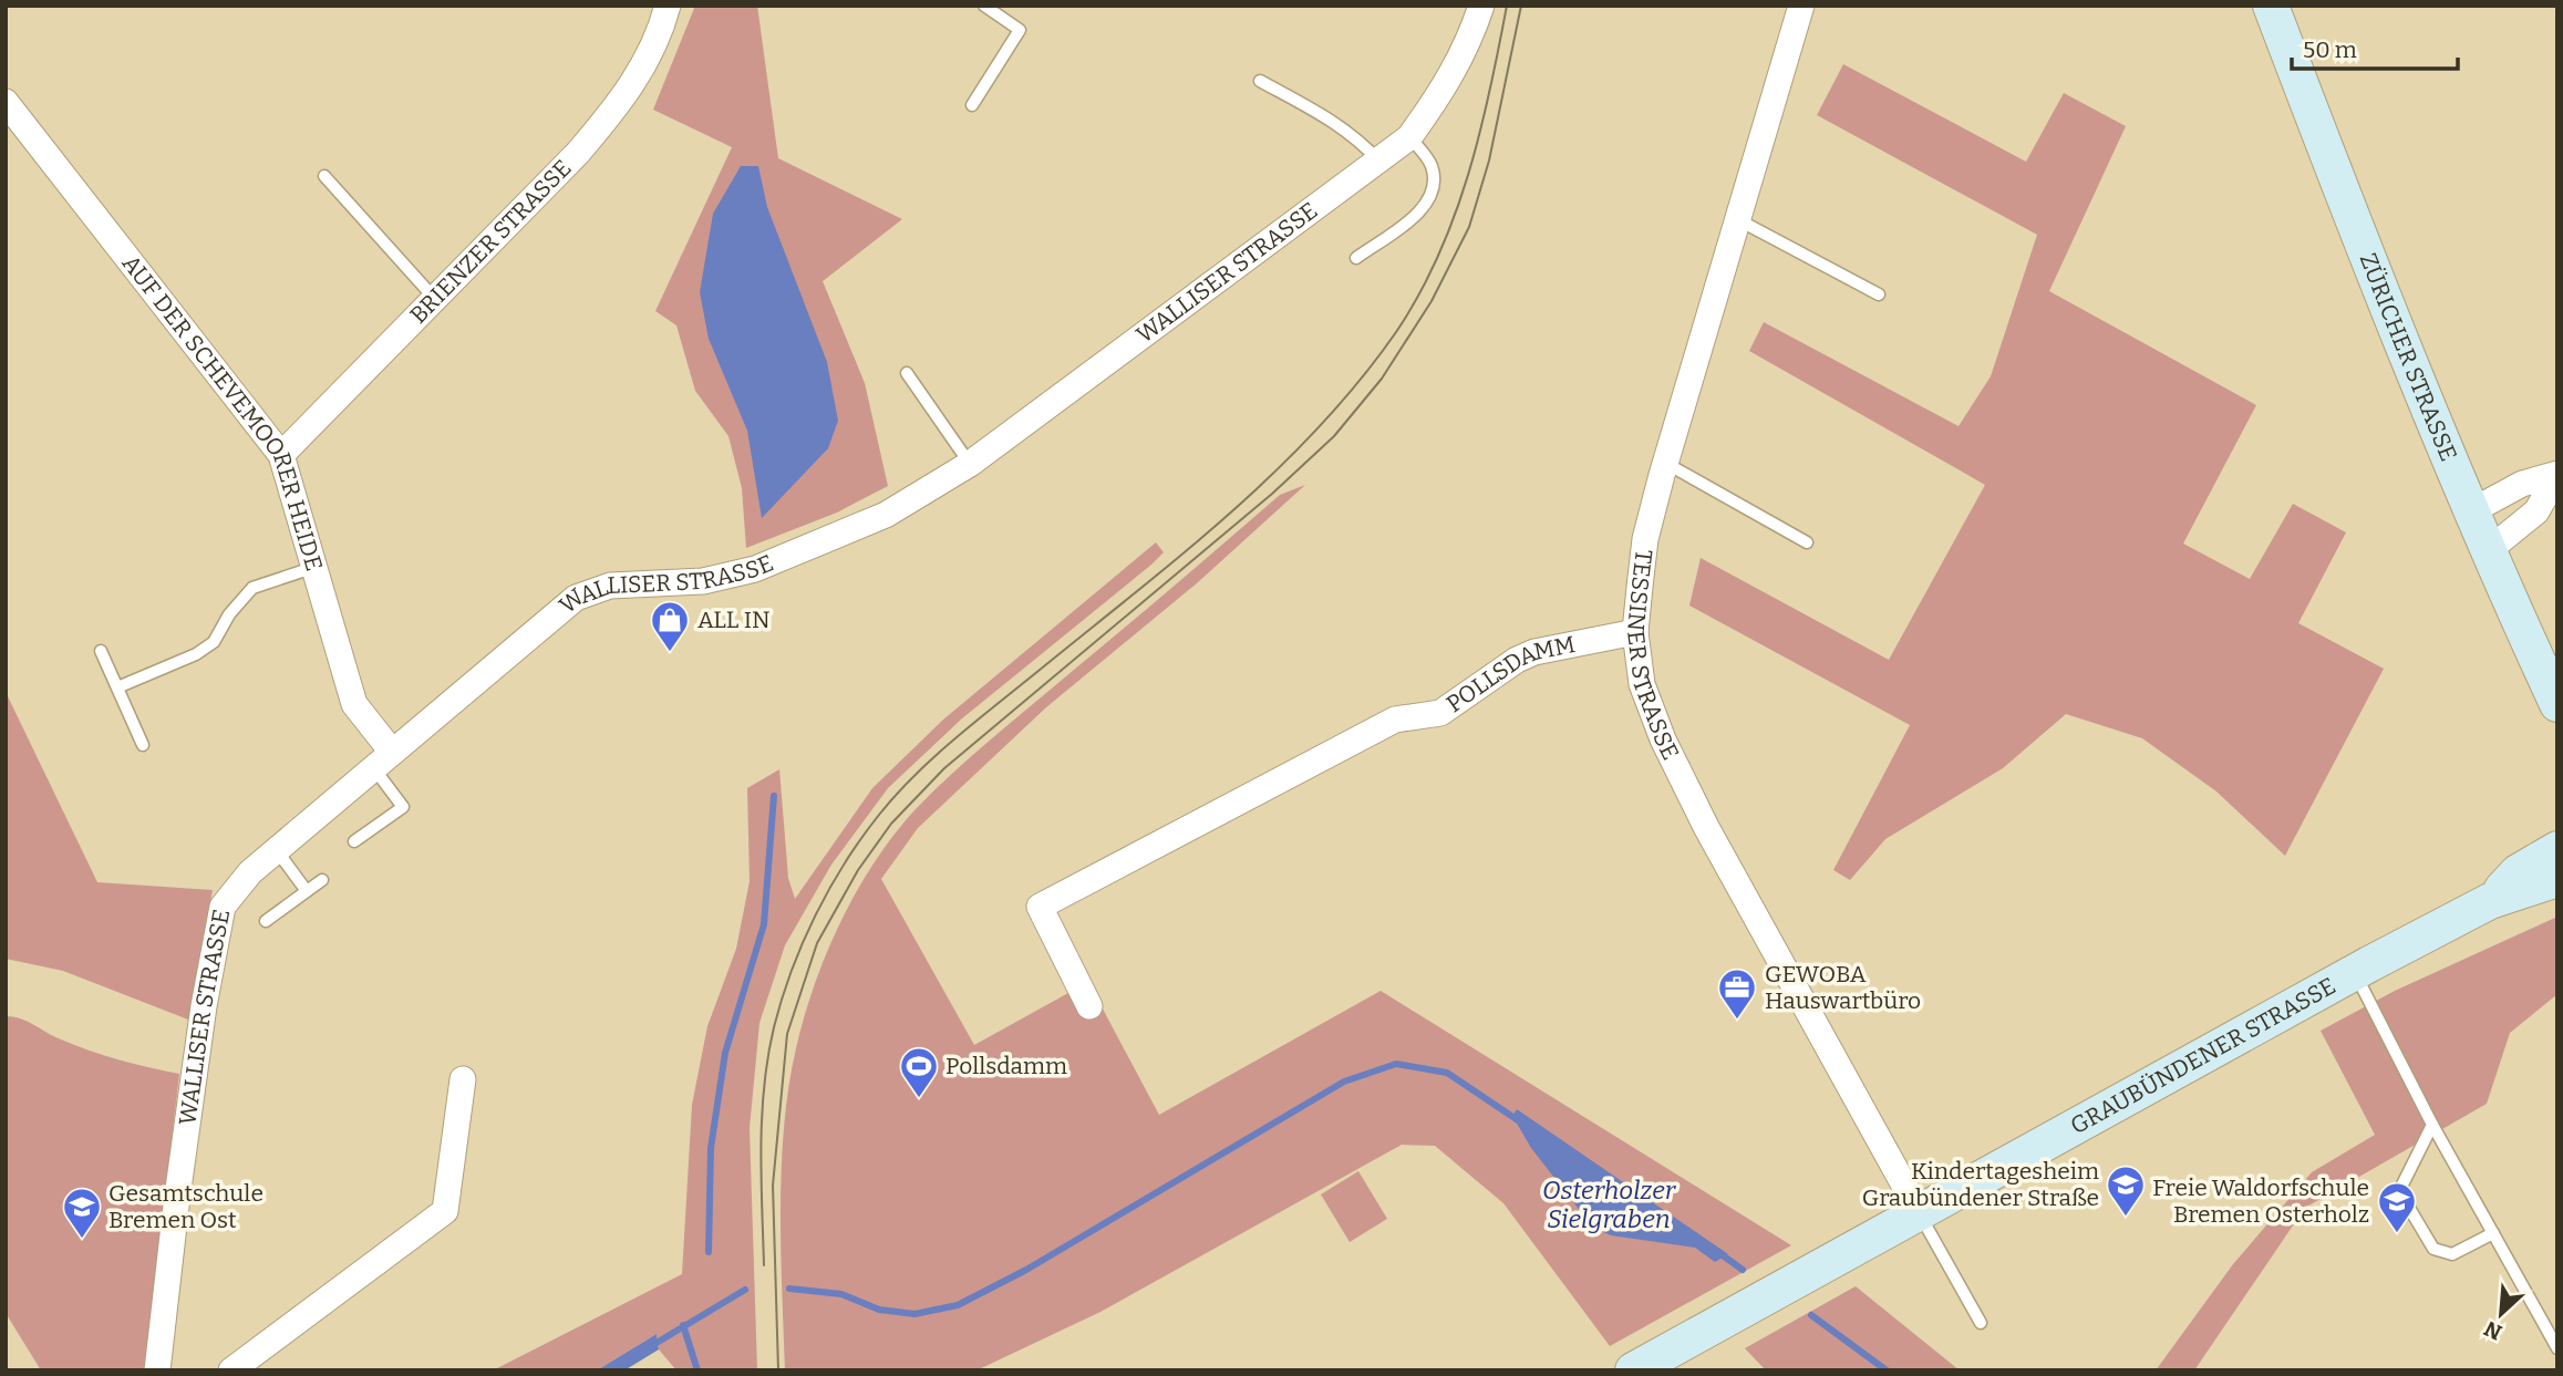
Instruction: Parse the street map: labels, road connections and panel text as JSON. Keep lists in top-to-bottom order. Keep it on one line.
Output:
{"streets":{"street":["BRIENZER STRASSE","WALLISER STRASSE","ZÜRICHER STRASSE","AUF DER SCHEVEMOORER HEIDE","TESSINER STRASSE","POLLSDAMM","GRAUBÜNDENER STRASSE"]},"crossings":[["BRIENZER STRASSE","AUF DER SCHEVEMOORER HEIDE"],["WALLISER STRASSE","AUF DER SCHEVEMOORER HEIDE"],["TESSINER STRASSE","POLLSDAMM"],["TESSINER STRASSE","GRAUBÜNDENER STRASSE"]],"water":["Osterholzer Sielgraben"],"places":{"shop":["ALL IN"],"office":["GEWOBA Hauswartbüro"],"sports":["Pollsdamm"],"school or university":["Kindertagesheim Graubündener Straße","Freie Waldorfschule Bremen Osterholz","Gesamtschule Bremen Ost"]},"scale_bar":"50 m","north":"bottom left"}
